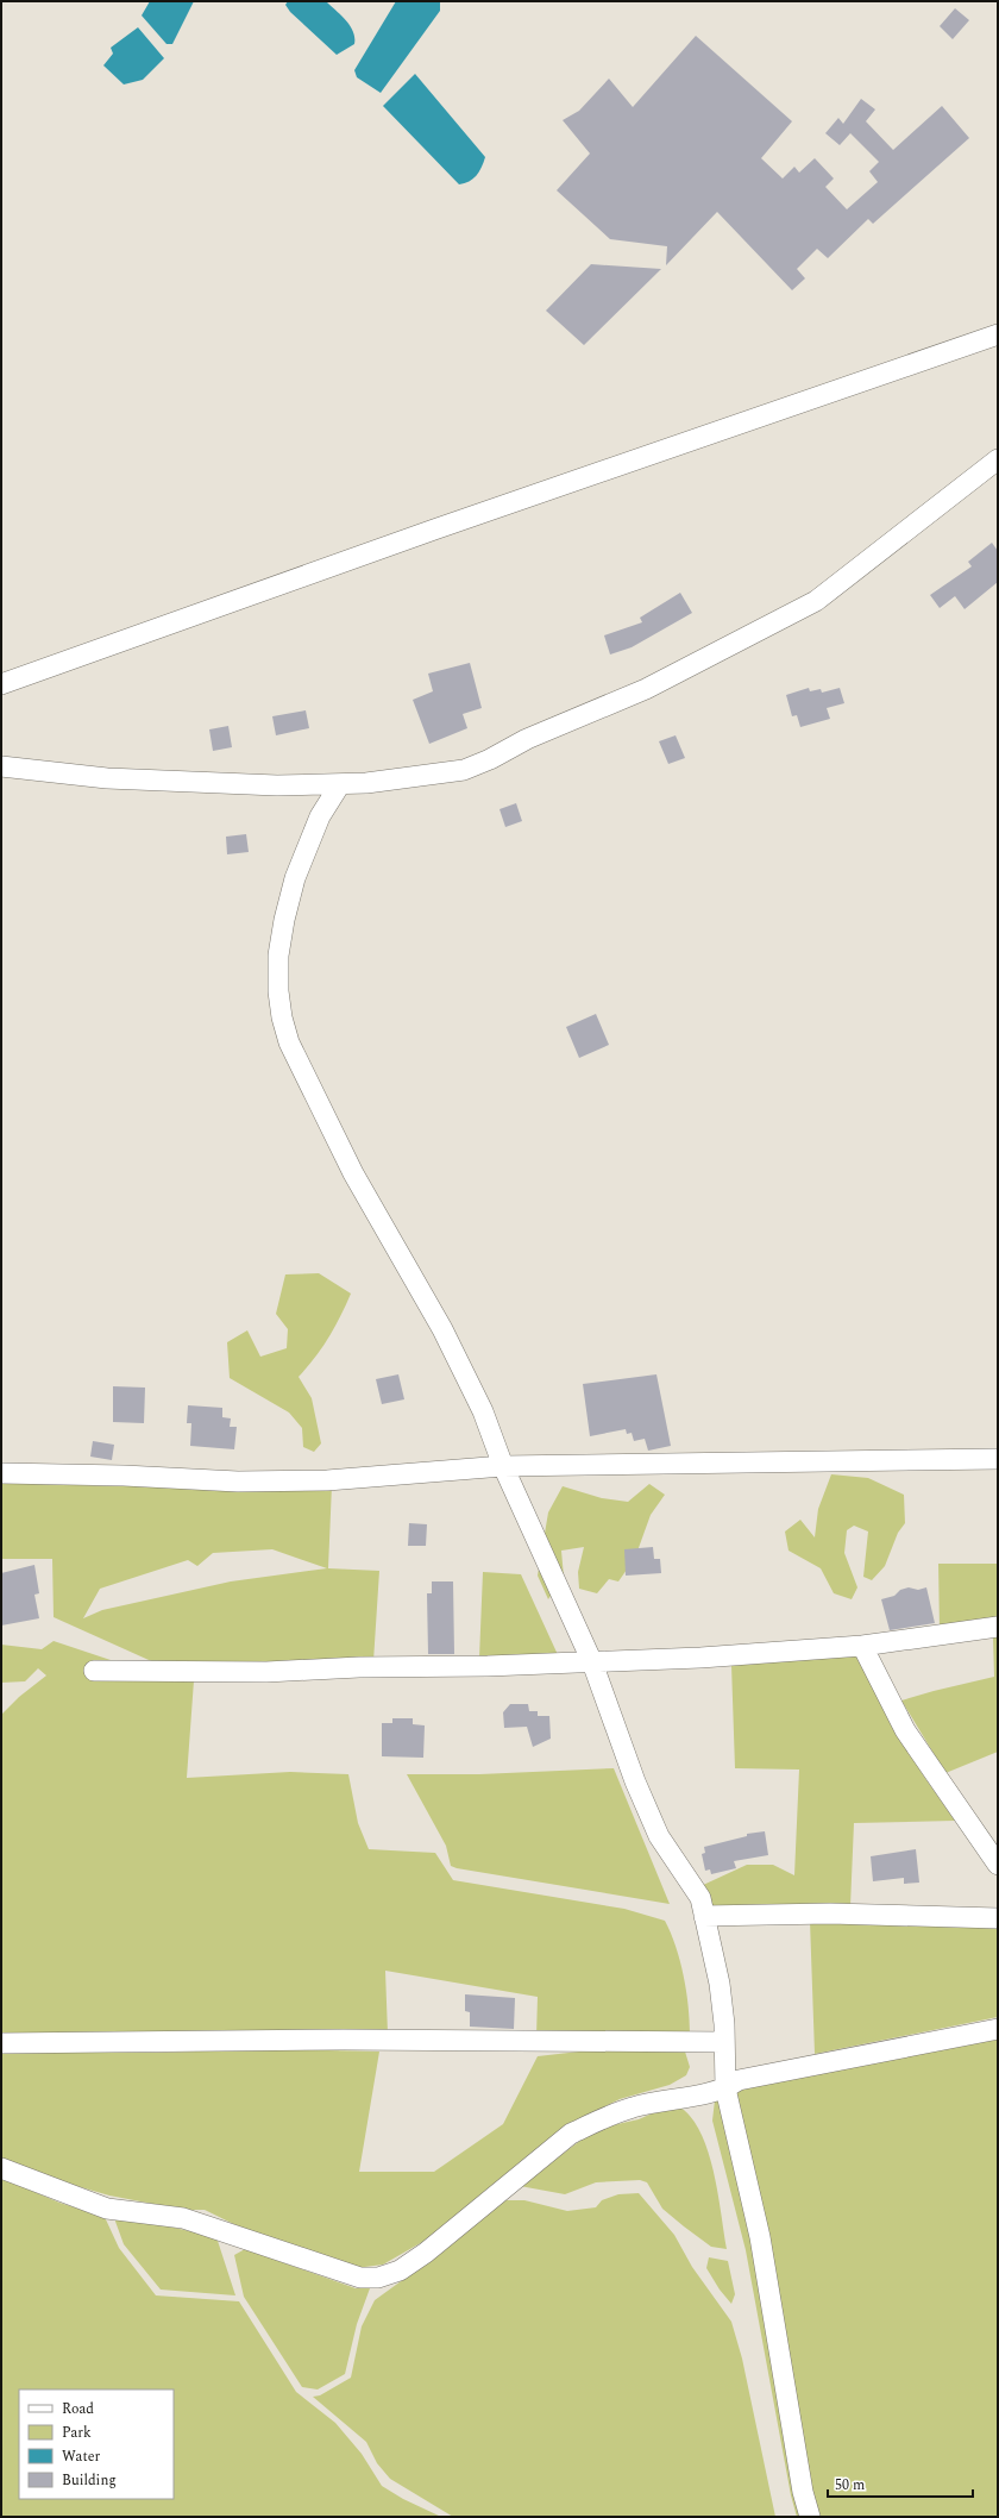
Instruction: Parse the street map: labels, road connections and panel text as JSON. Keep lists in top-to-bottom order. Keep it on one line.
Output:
{"legend":["Road","Park","Water","Building"],"scale_bar":"50 m"}
